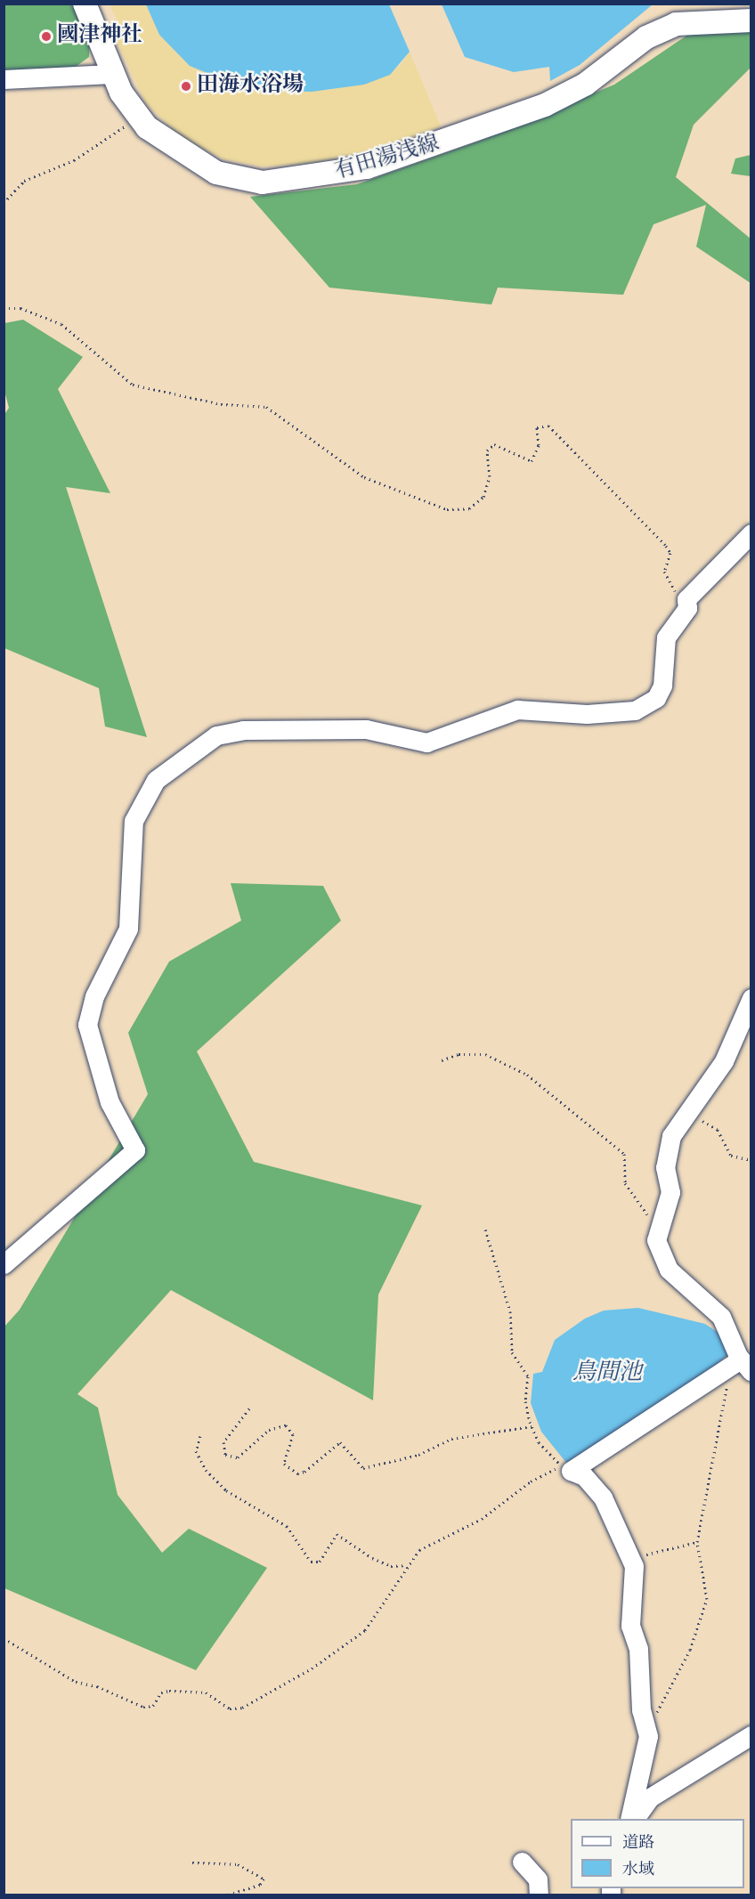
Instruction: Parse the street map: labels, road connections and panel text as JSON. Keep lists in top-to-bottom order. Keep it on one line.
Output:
{"streets":{"main road":["有田湯浅線"]},"water":["鳥間池"],"places":["國津神社","田海水浴場"],"legend":["道路","水域"]}
